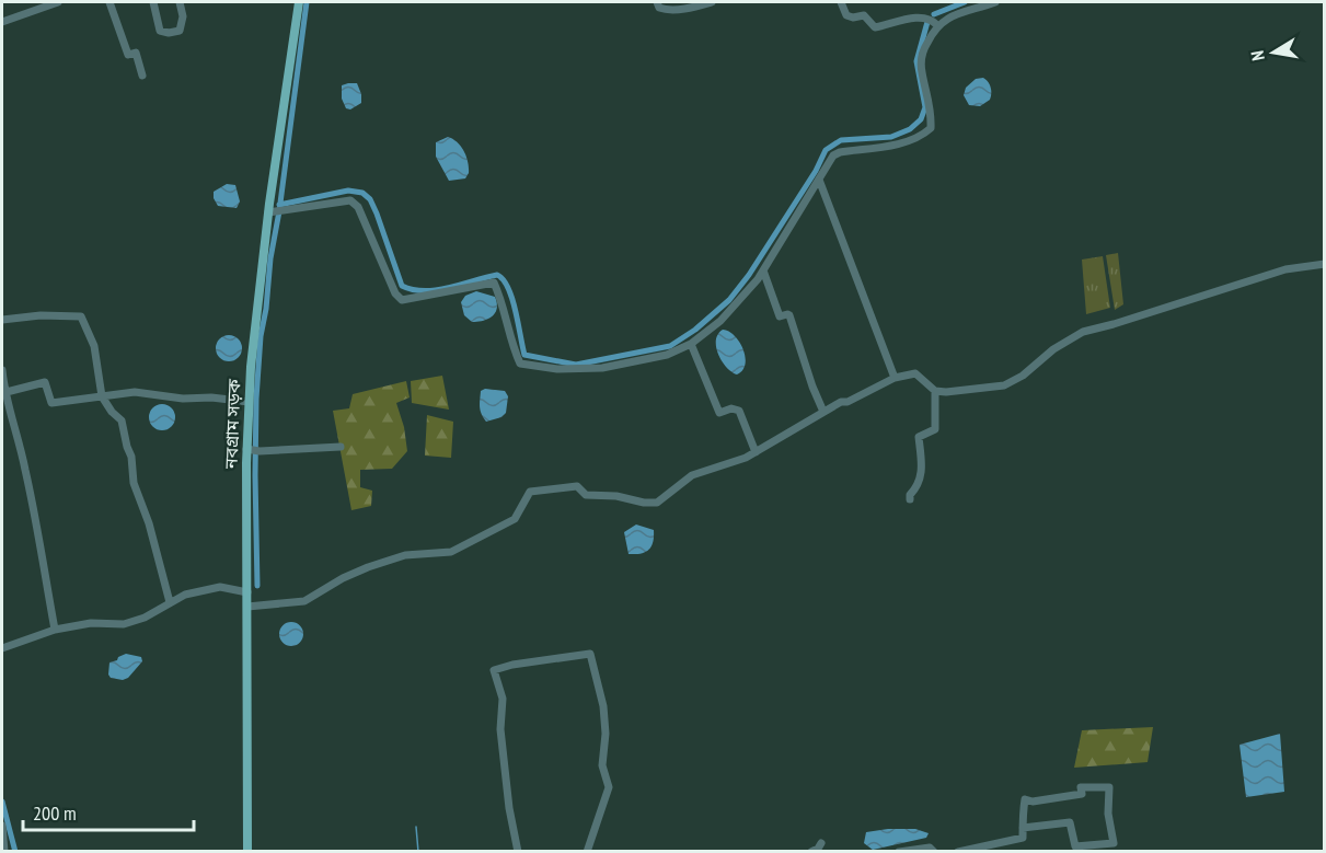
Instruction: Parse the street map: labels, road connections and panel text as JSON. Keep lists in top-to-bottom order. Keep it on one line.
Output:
{"streets":{"main road":["নবগ্রাম সড়ক"]},"scale_bar":"200 m","north":"left"}
